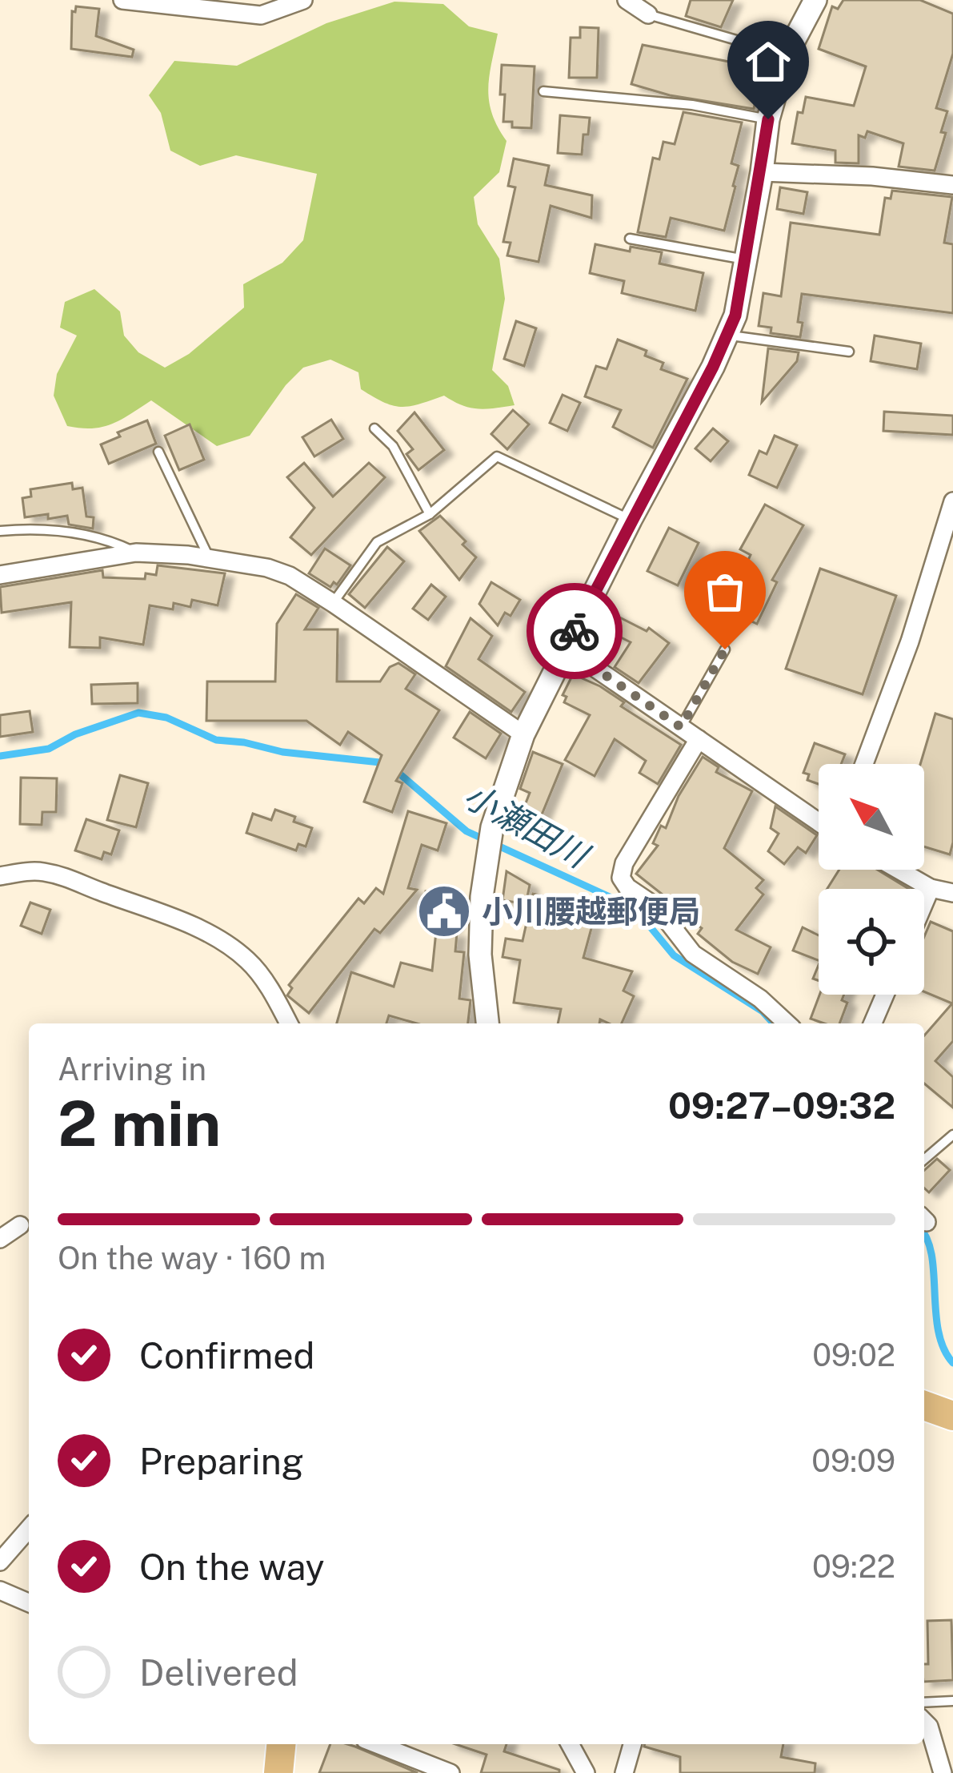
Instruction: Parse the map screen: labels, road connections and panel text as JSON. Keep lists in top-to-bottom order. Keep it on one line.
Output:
{"water":["小瀬田川"],"places":{"public building":["小川腰越郵便局"]},"north":"top left","page":{"heading":["2 min","Arriving in","09:27–09:32"],"bar":"On the way · 160 m","list":[["Confirmed","09:02"],["Preparing","09:09"],["On the way","09:22"],"Delivered"]}}
